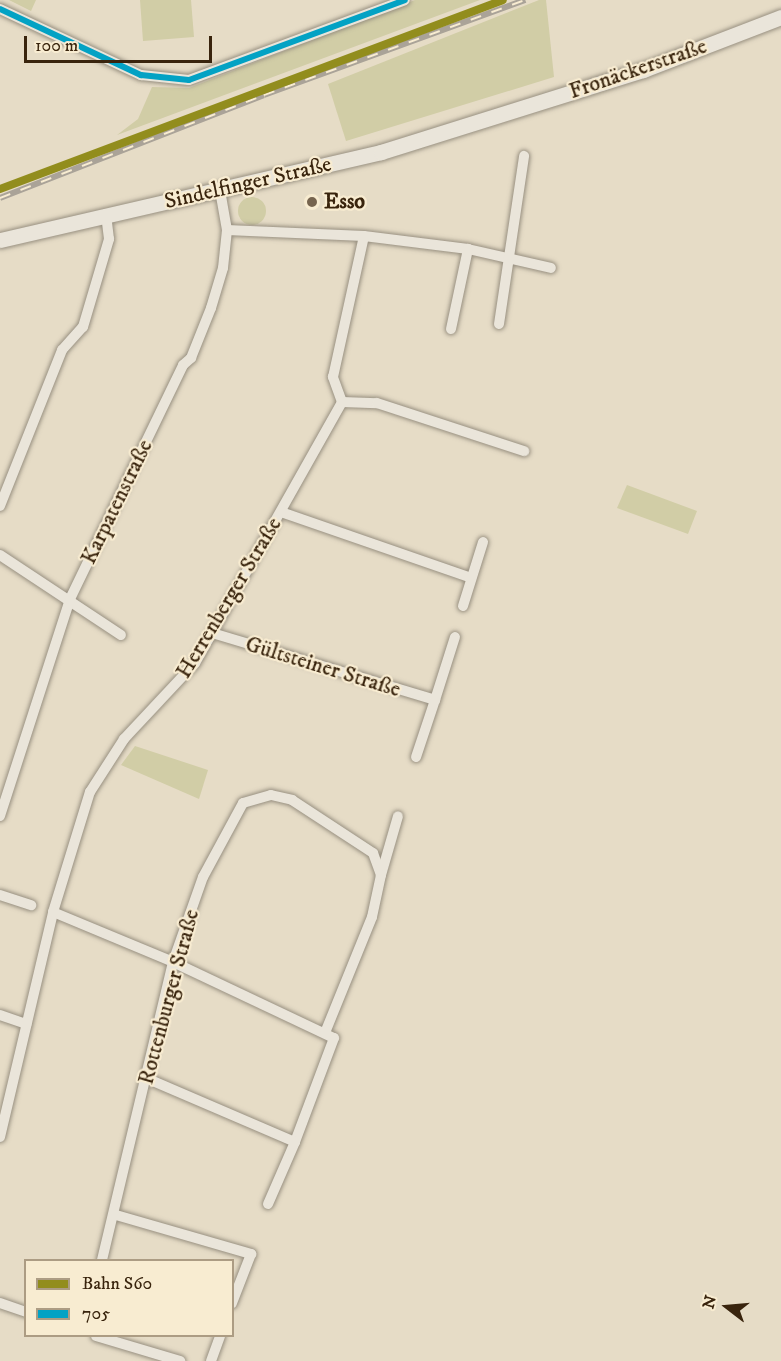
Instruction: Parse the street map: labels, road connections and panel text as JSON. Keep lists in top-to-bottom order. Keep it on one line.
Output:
{"streets":{"main road":["Fronäckerstraße","Sindelfinger Straße"],"street":["Karpatenstraße","Herrenberger Straße","Gültsteiner Straße","Rottenburger Straße"]},"crossings":[["Fronäckerstraße","Sindelfinger Straße"],["Sindelfinger Straße","Karpatenstraße"],["Herrenberger Straße","Gültsteiner Straße"]],"places":["Esso"],"lines":["rail line S60","transit line 705"],"legend":["Bahn S60","705"],"scale_bar":"100 m","north":"left"}
